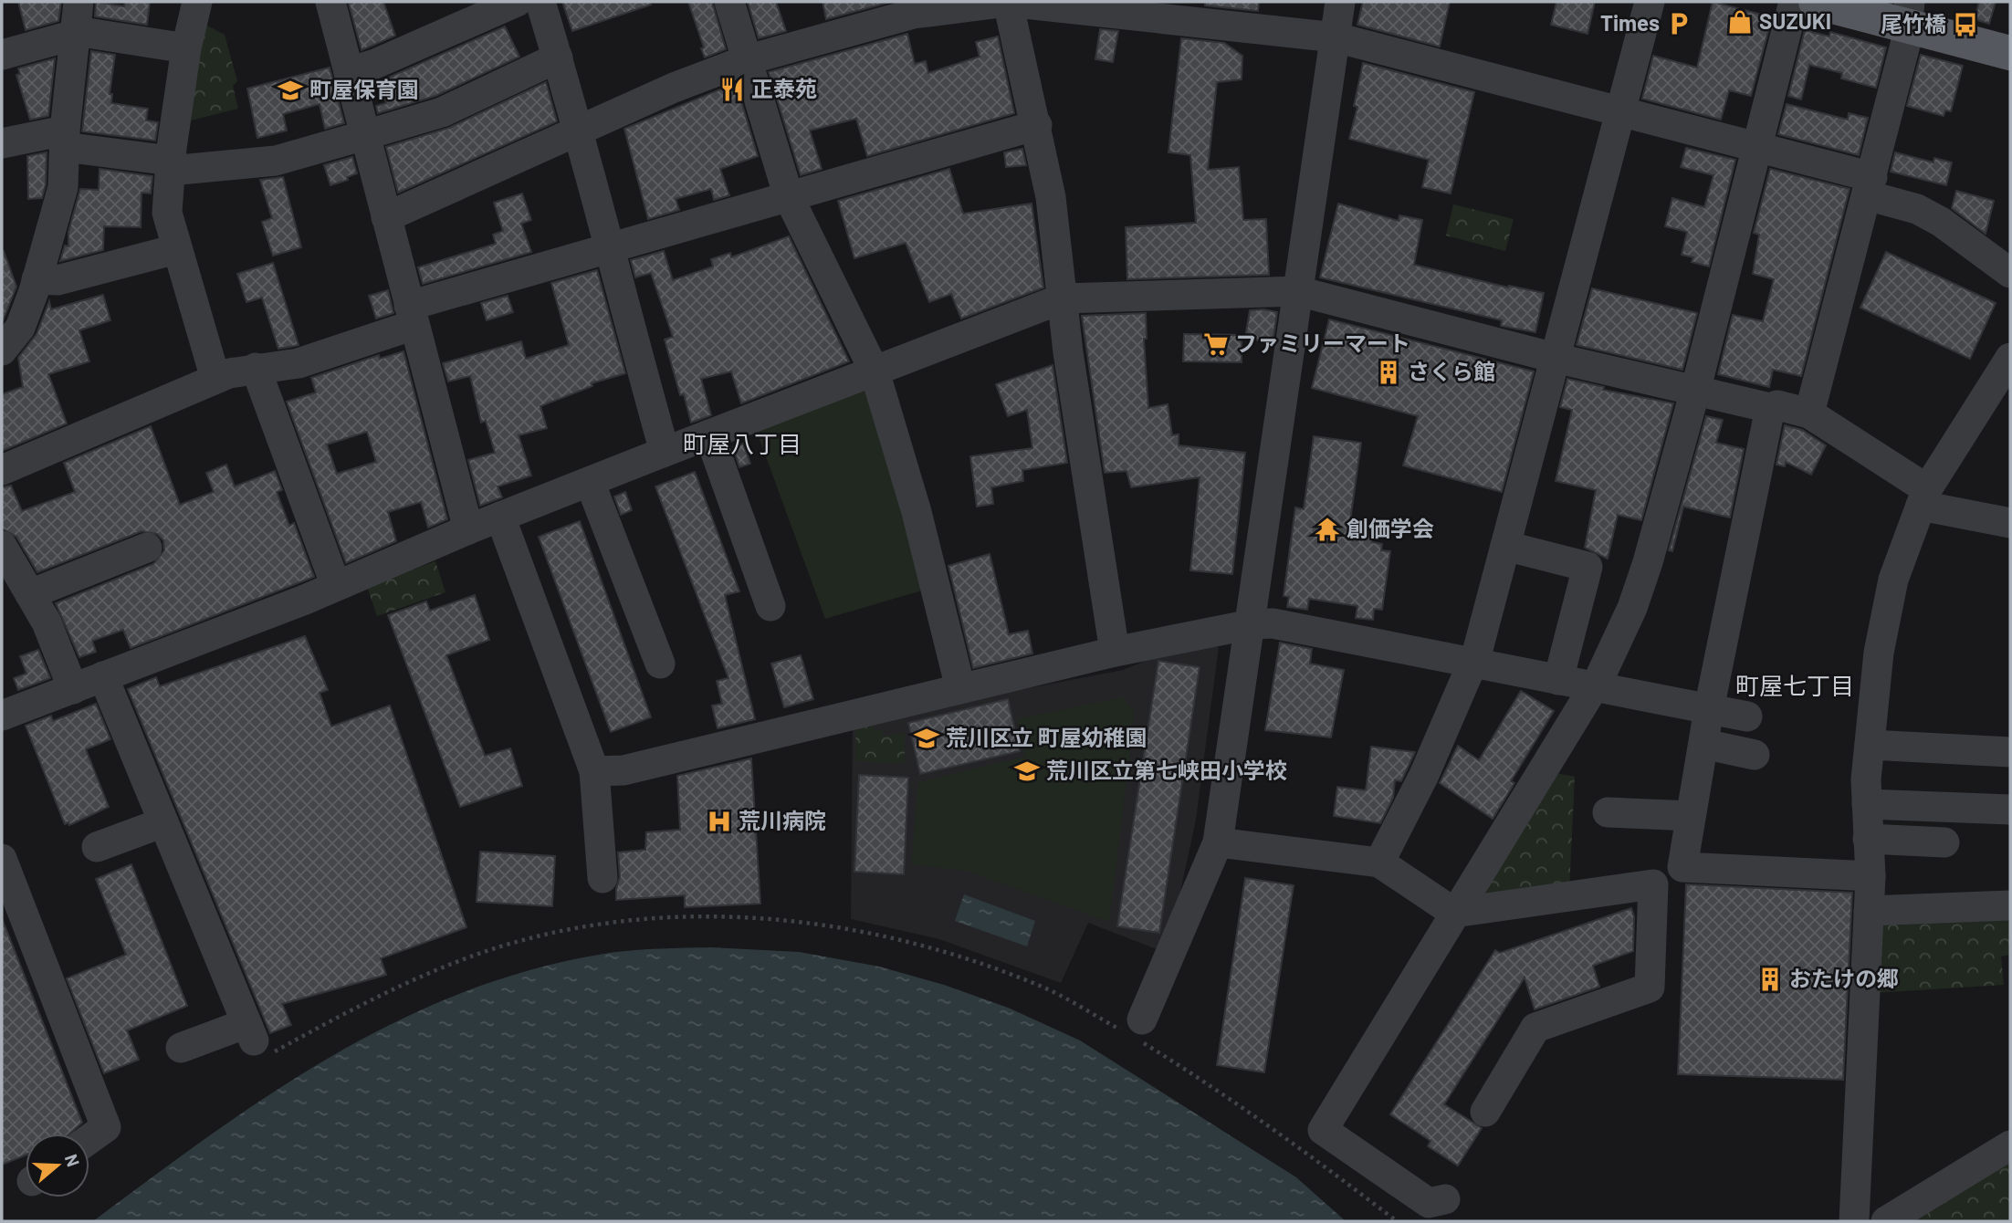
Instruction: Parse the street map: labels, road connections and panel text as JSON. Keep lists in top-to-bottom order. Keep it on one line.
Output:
{"districts":["町屋八丁目","町屋七丁目"],"places":{"shop":["SUZUKI"],"parking":["Times"],"bus stop":["尾竹橋"],"restaurant":["正泰苑"],"school or university":["町屋保育園","荒川区立 町屋幼稚園","荒川区立第七峡田小学校"],"supermarket":["ファミリーマート"],"building":["さくら館","おたけの郷"],"temple":["創価学会"],"hospital":["荒川病院"]},"north":"right"}
